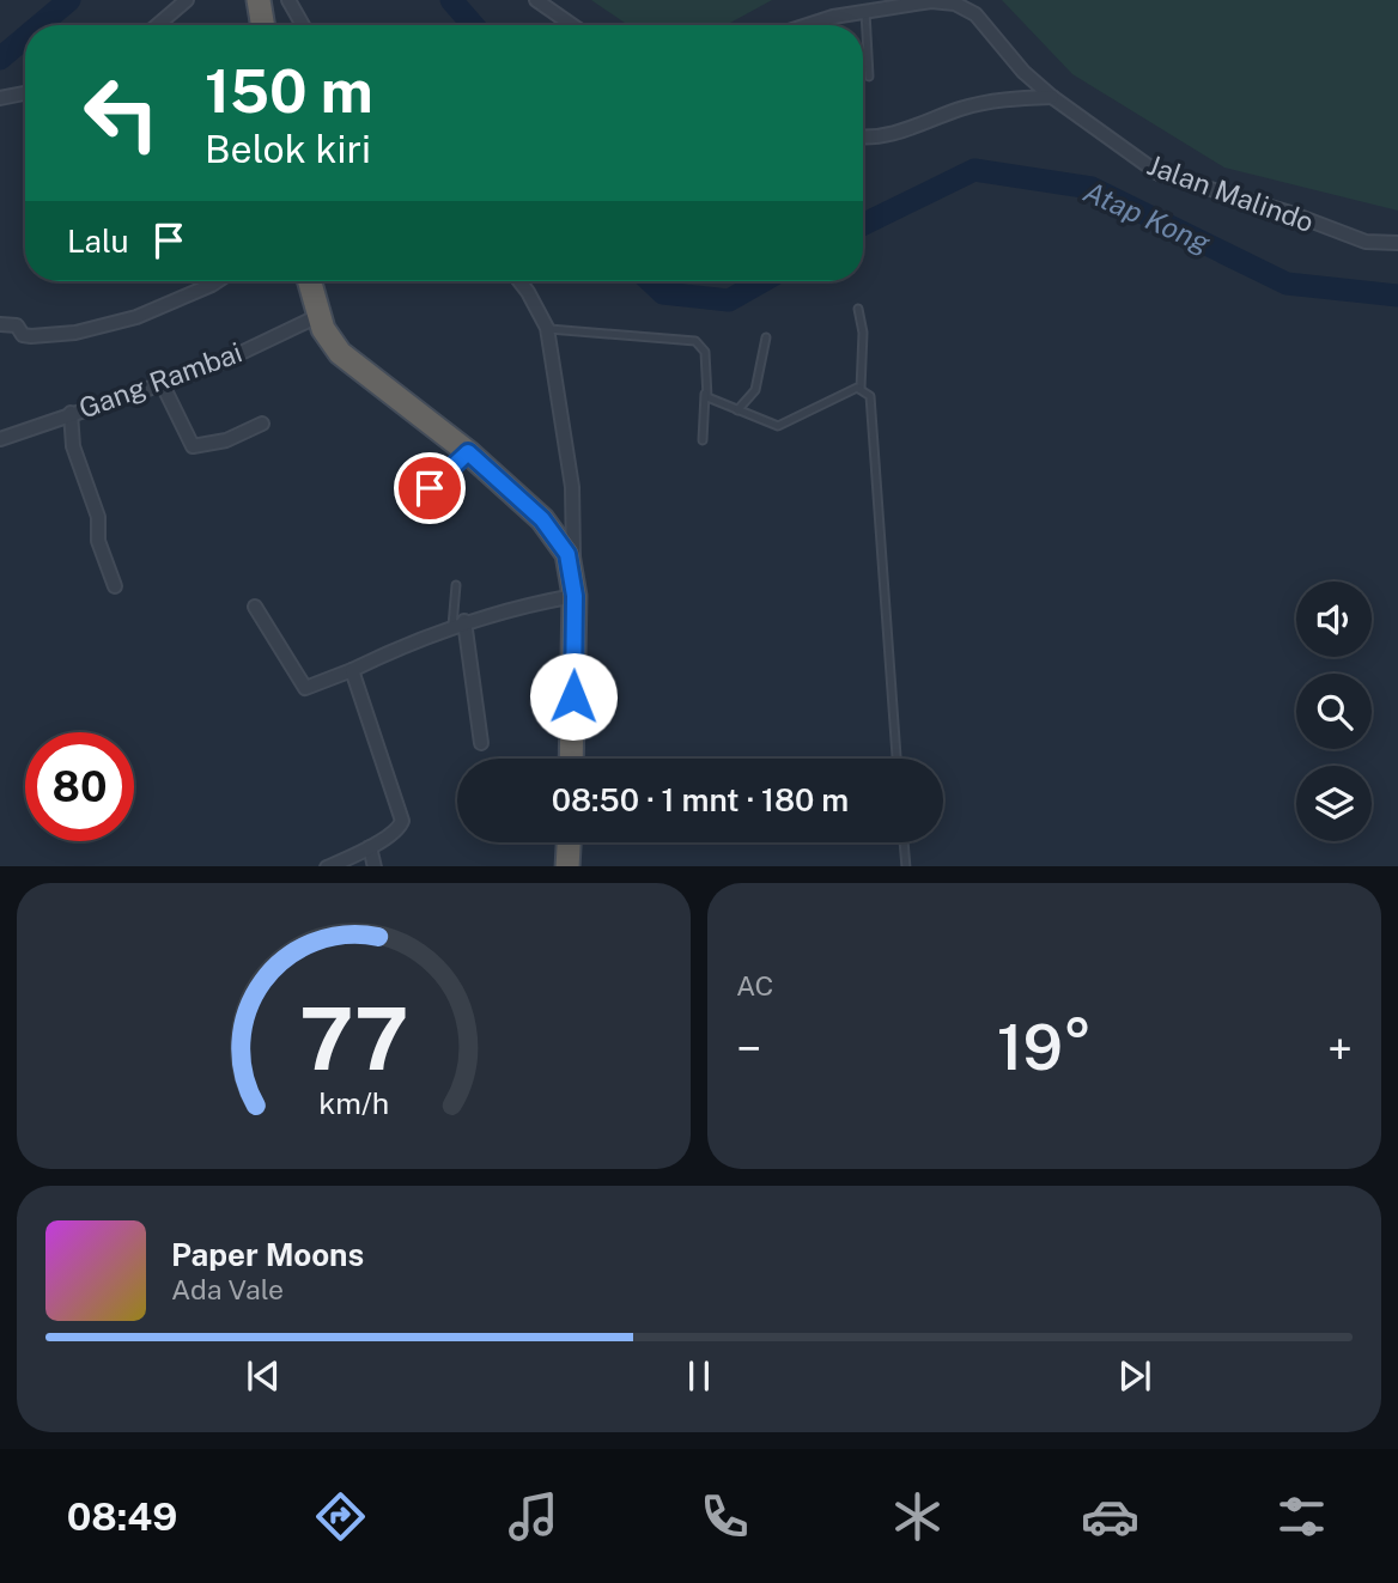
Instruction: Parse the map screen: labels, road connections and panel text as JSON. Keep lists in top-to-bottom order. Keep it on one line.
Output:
{"streets":{"street":["Jalan Malindo","Gang Rambai"]},"water":["Atap Kong"],"page":{"turn":["150 m","Belok kiri"],"then":"Lalu","limit":"80","trip":"08:50 · 1 mnt · 180 m","tile":"AC","heat":["−","19°","+"],"song":["Paper Moons","Ada Vale"],"tabs":"08:49","gauge":["77","km/h"]}}
